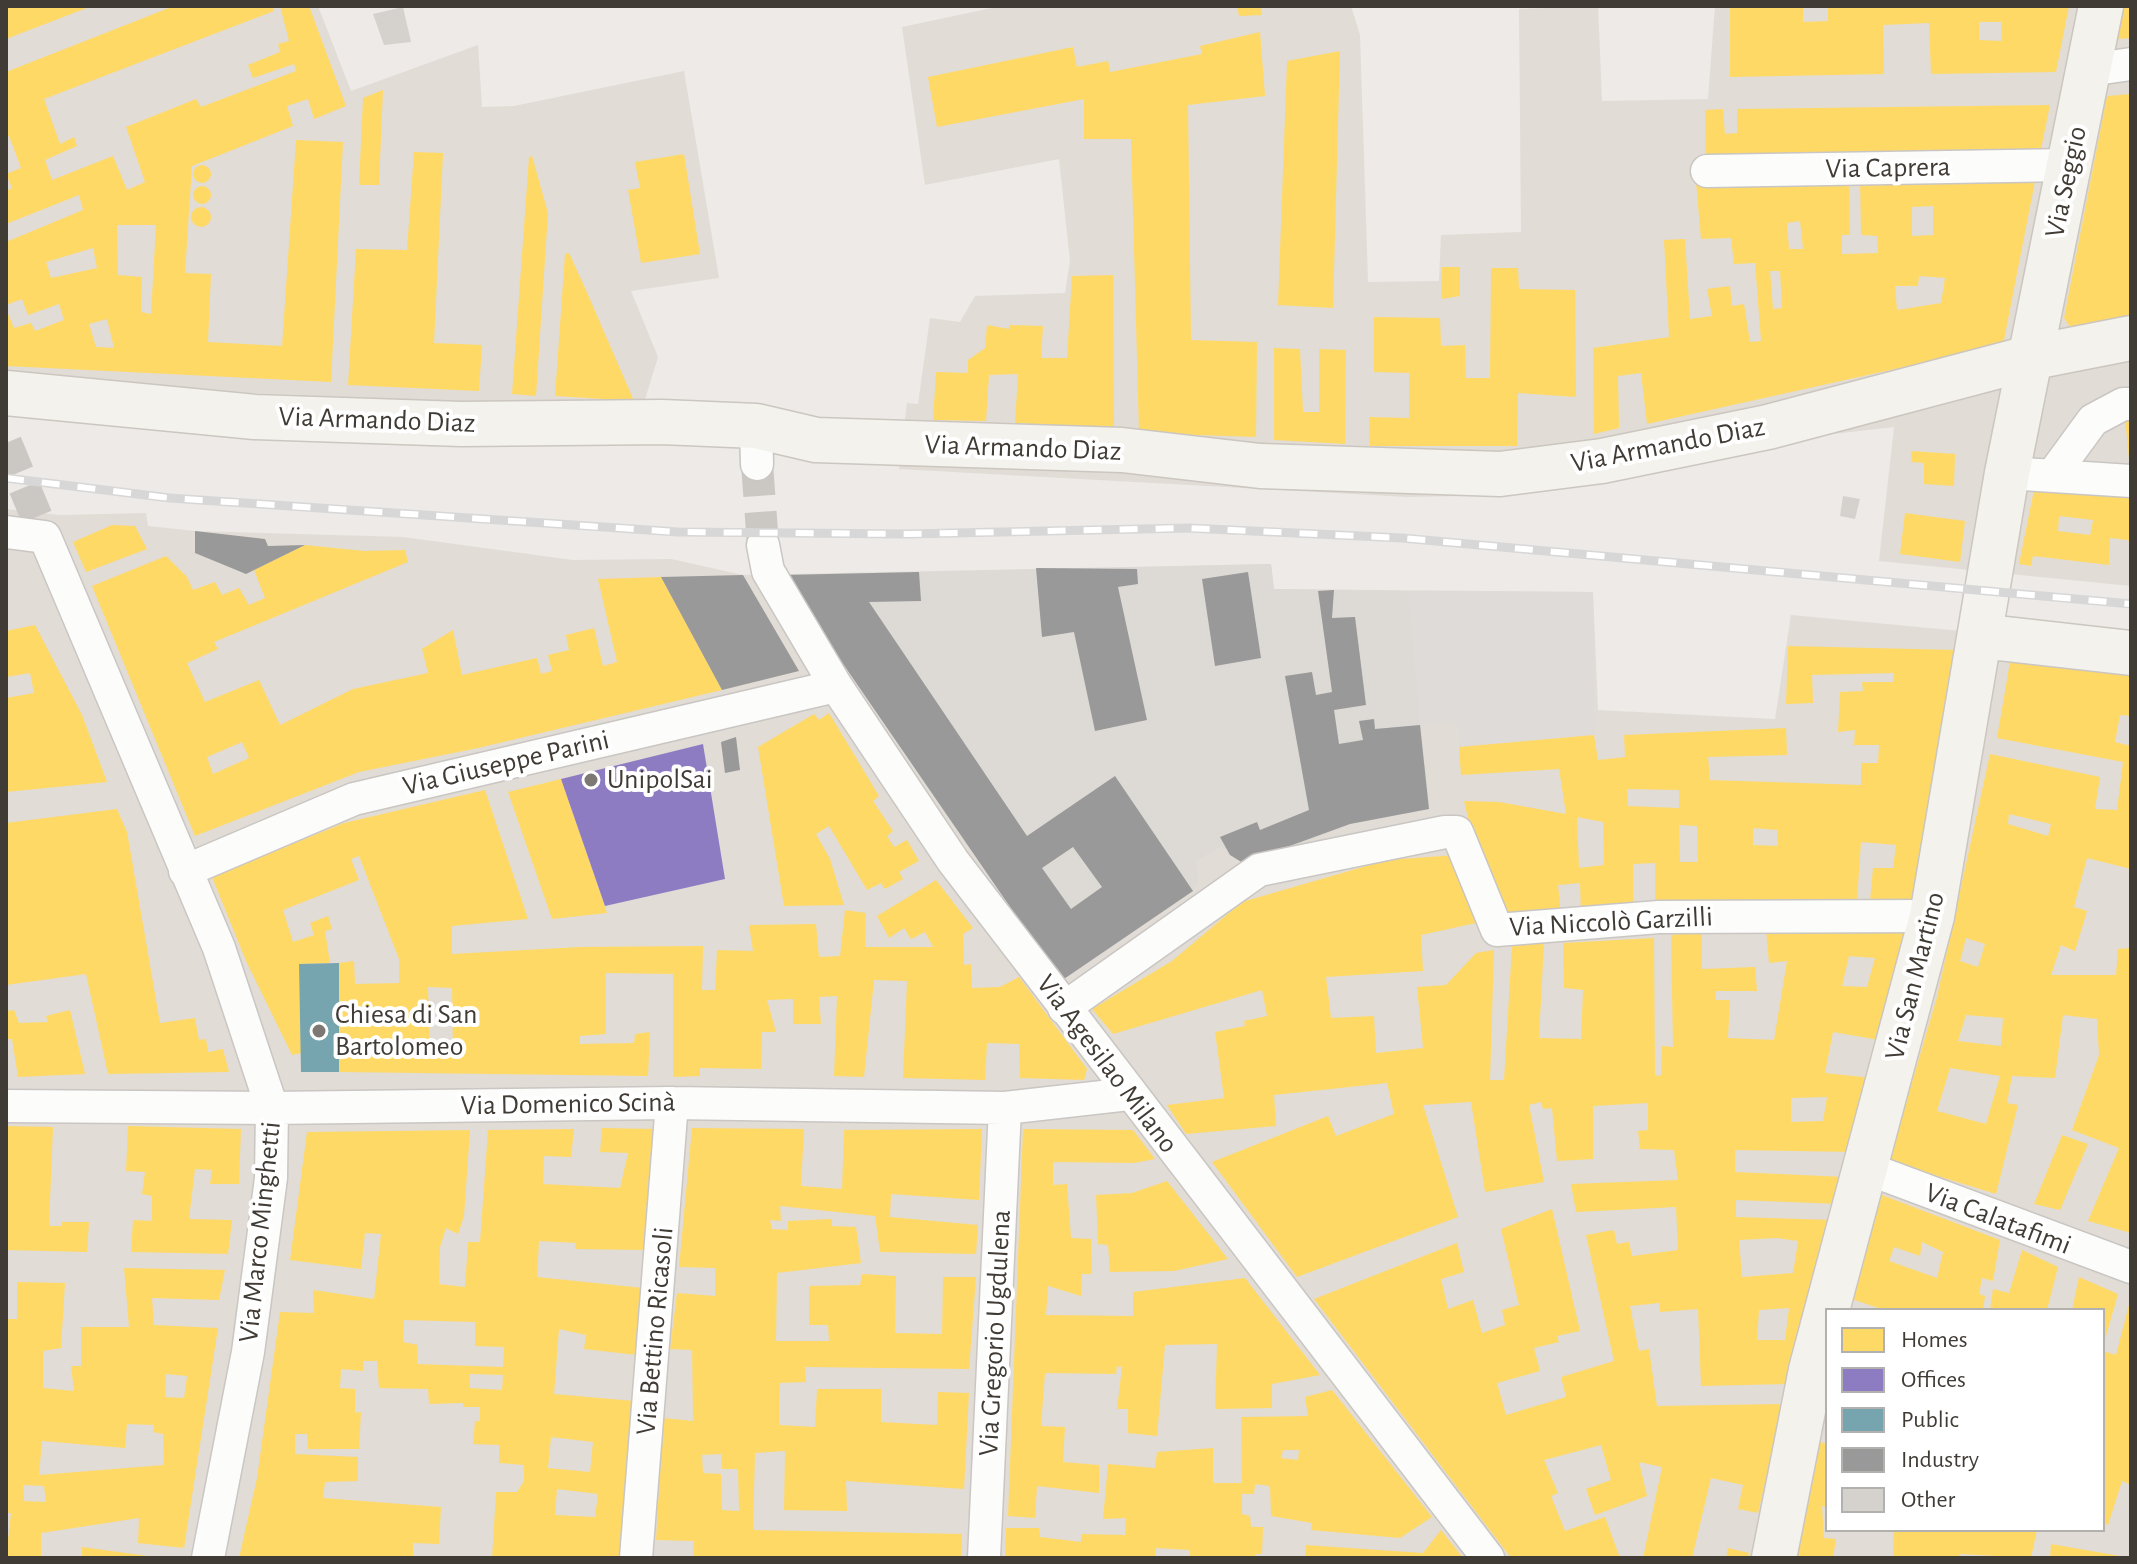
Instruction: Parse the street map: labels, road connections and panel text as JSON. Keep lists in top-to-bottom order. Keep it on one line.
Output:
{"streets":{"street":["Via Caprera","Via Seggio","Via Armando Diaz","Via Giuseppe Parini","Via Niccolò Garzilli","Via San Martino","Via Agesilao Milano","Via Domenico Scinà","Via Calatafimi","Via Marco Minghetti","Via Bettino Ricasoli","Via Gregorio Ugdulena"]},"crossings":[["Via Caprera","Via Seggio"],["Via Seggio","Via Armando Diaz"],["Via Seggio","Via San Martino"],["Via Giuseppe Parini","Via Agesilao Milano"],["Via Giuseppe Parini","Via Marco Minghetti"],["Via Niccolò Garzilli","Via San Martino"],["Via Niccolò Garzilli","Via Agesilao Milano"],["Via San Martino","Via Calatafimi"],["Via Agesilao Milano","Via Domenico Scinà"],["Via Domenico Scinà","Via Marco Minghetti"],["Via Domenico Scinà","Via Bettino Ricasoli"],["Via Domenico Scinà","Via Gregorio Ugdulena"]],"places":["UnipolSai","Chiesa di San Bartolomeo"],"legend":["Homes","Offices","Public","Industry","Other"]}
